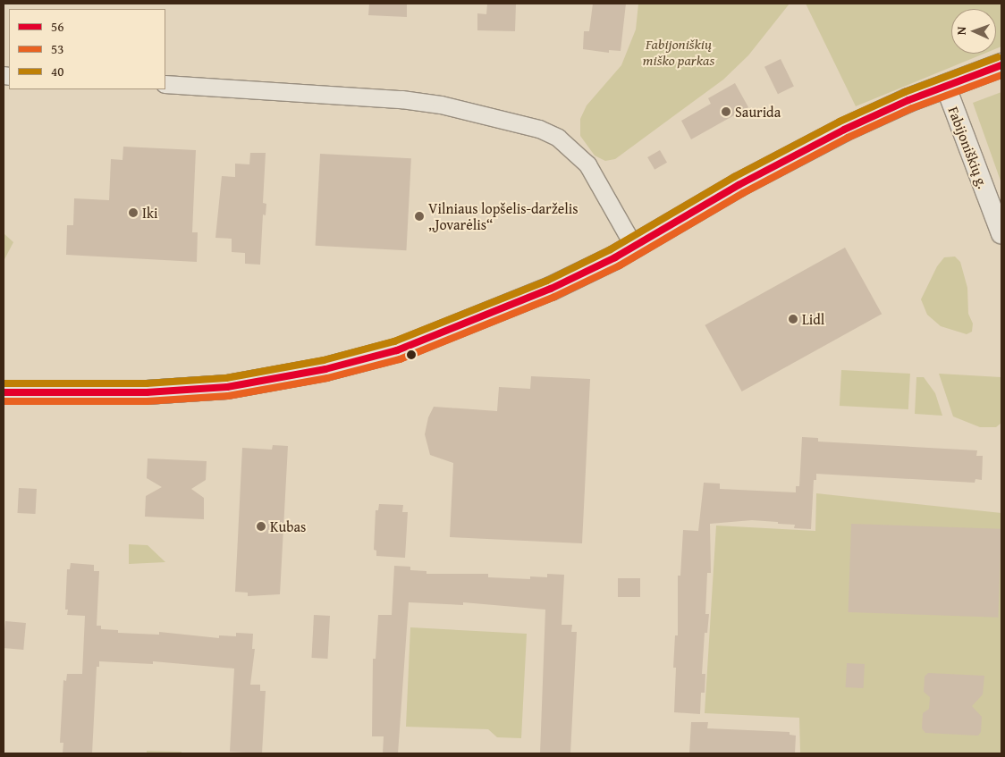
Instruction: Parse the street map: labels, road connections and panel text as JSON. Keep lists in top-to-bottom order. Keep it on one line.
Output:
{"streets":{"street":["Fabijoniškių g."]},"parks":["Fabijoniškių miško parkas"],"places":["Saurida","Iki","Vilniaus lopšelis-darželis „Jovarėlis“","Lidl","Kubas"],"lines":["transit line 40","transit line 56","transit line 53"],"legend":["56","53","40"],"north":"left"}
